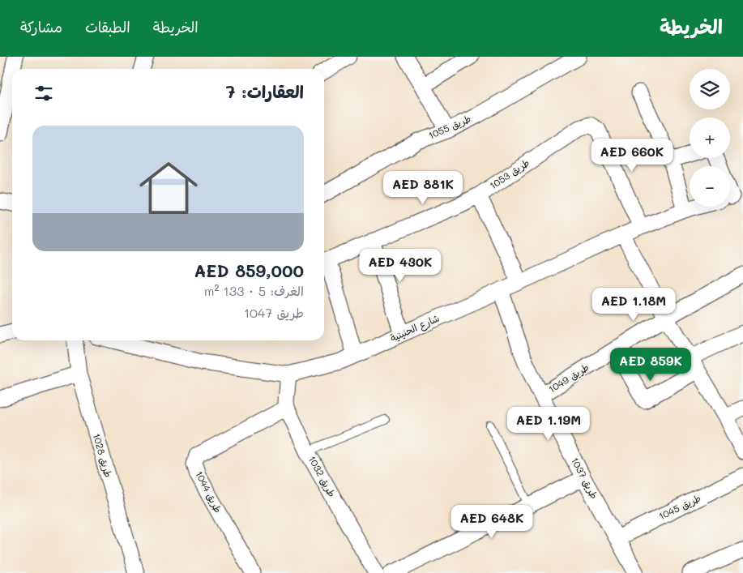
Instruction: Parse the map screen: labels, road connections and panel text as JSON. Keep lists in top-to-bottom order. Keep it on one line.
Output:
{"streets":{"street":["طريق 1055","طريق 1053","شارع الحنينية","طريق 1049","طريق 1028","طريق 1032","طريق 1037","طريق 1044","طريق 1045"]},"crossings":[["طريق 1053","شارع الحنينية"],["شارع الحنينية","طريق 1032"],["شارع الحنينية","طريق 1037"],["طريق 1049","طريق 1037"],["طريق 1032","طريق 1044"],["طريق 1037","طريق 1045"]],"page":{"header":"الخريطة","nav":["الخريطة","الطبقات","مشاركة"],"map_buttons":["+","−"],"heading":"العقارات: 7","list":[{"name":"AED 859,000","note":"الغرف: 5 · 133 m² · طريق 1047"}],"price":["AED 660K","AED 881K","AED 430K","AED 1.18M","AED 859K","AED 1.19M","AED 648K"]}}
